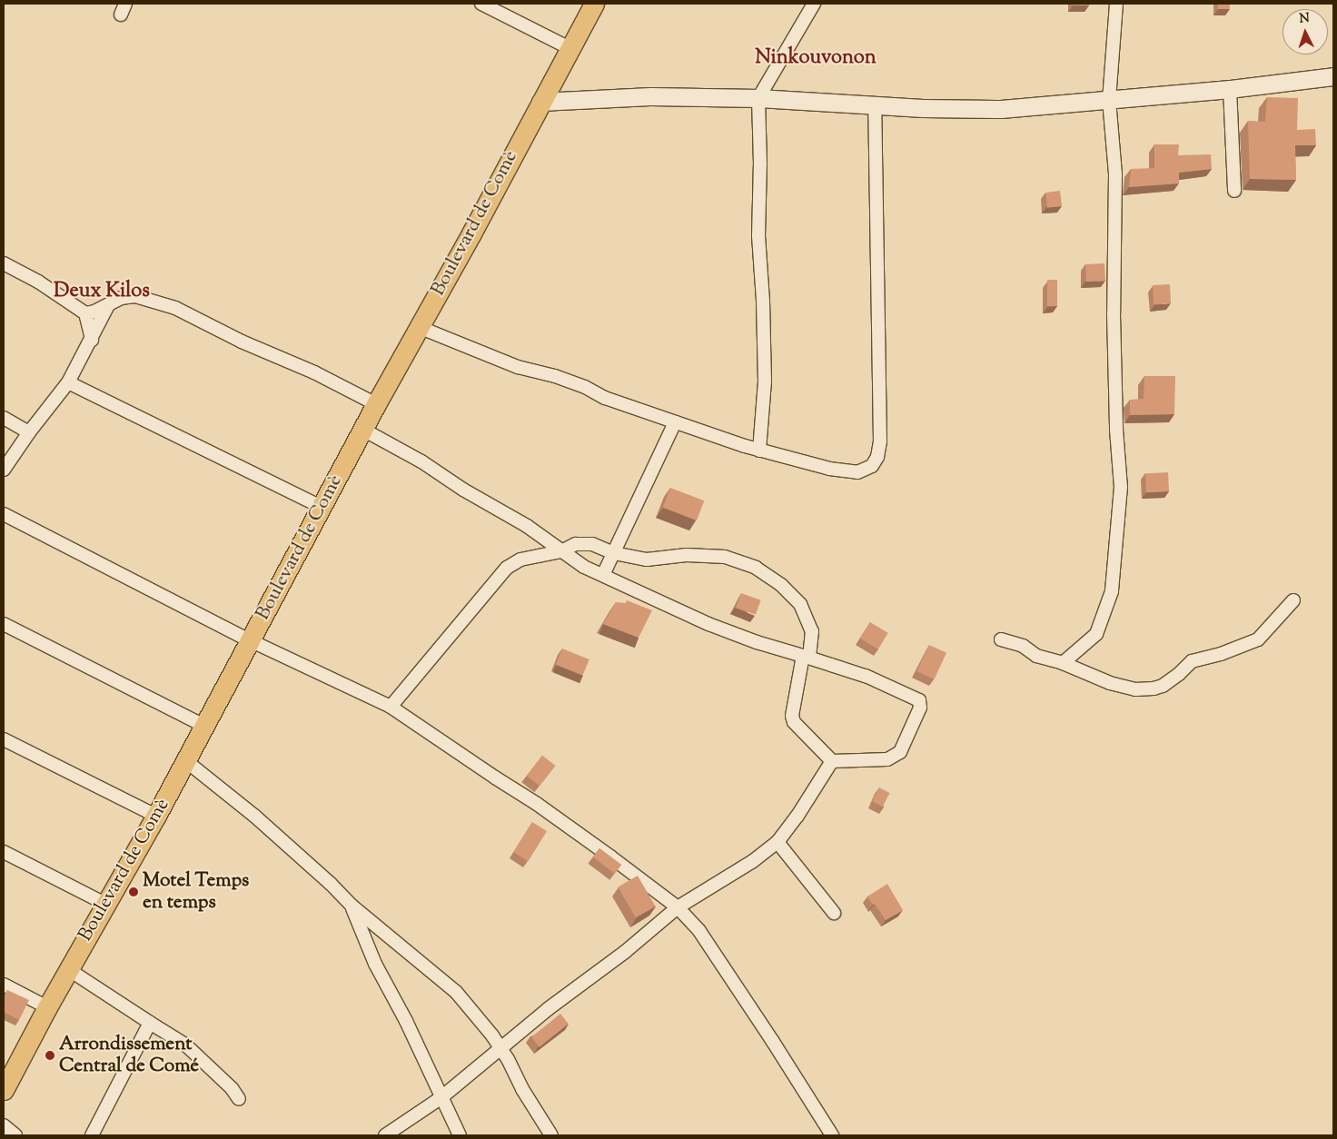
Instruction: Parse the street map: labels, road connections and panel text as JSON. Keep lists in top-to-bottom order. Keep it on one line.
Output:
{"streets":{"main road":["Boulevard de Comè"]},"districts":["Ninkouvonon","Deux Kilos"],"places":["Motel Temps en temps","Arrondissement Central de Comé"],"north":"top"}
